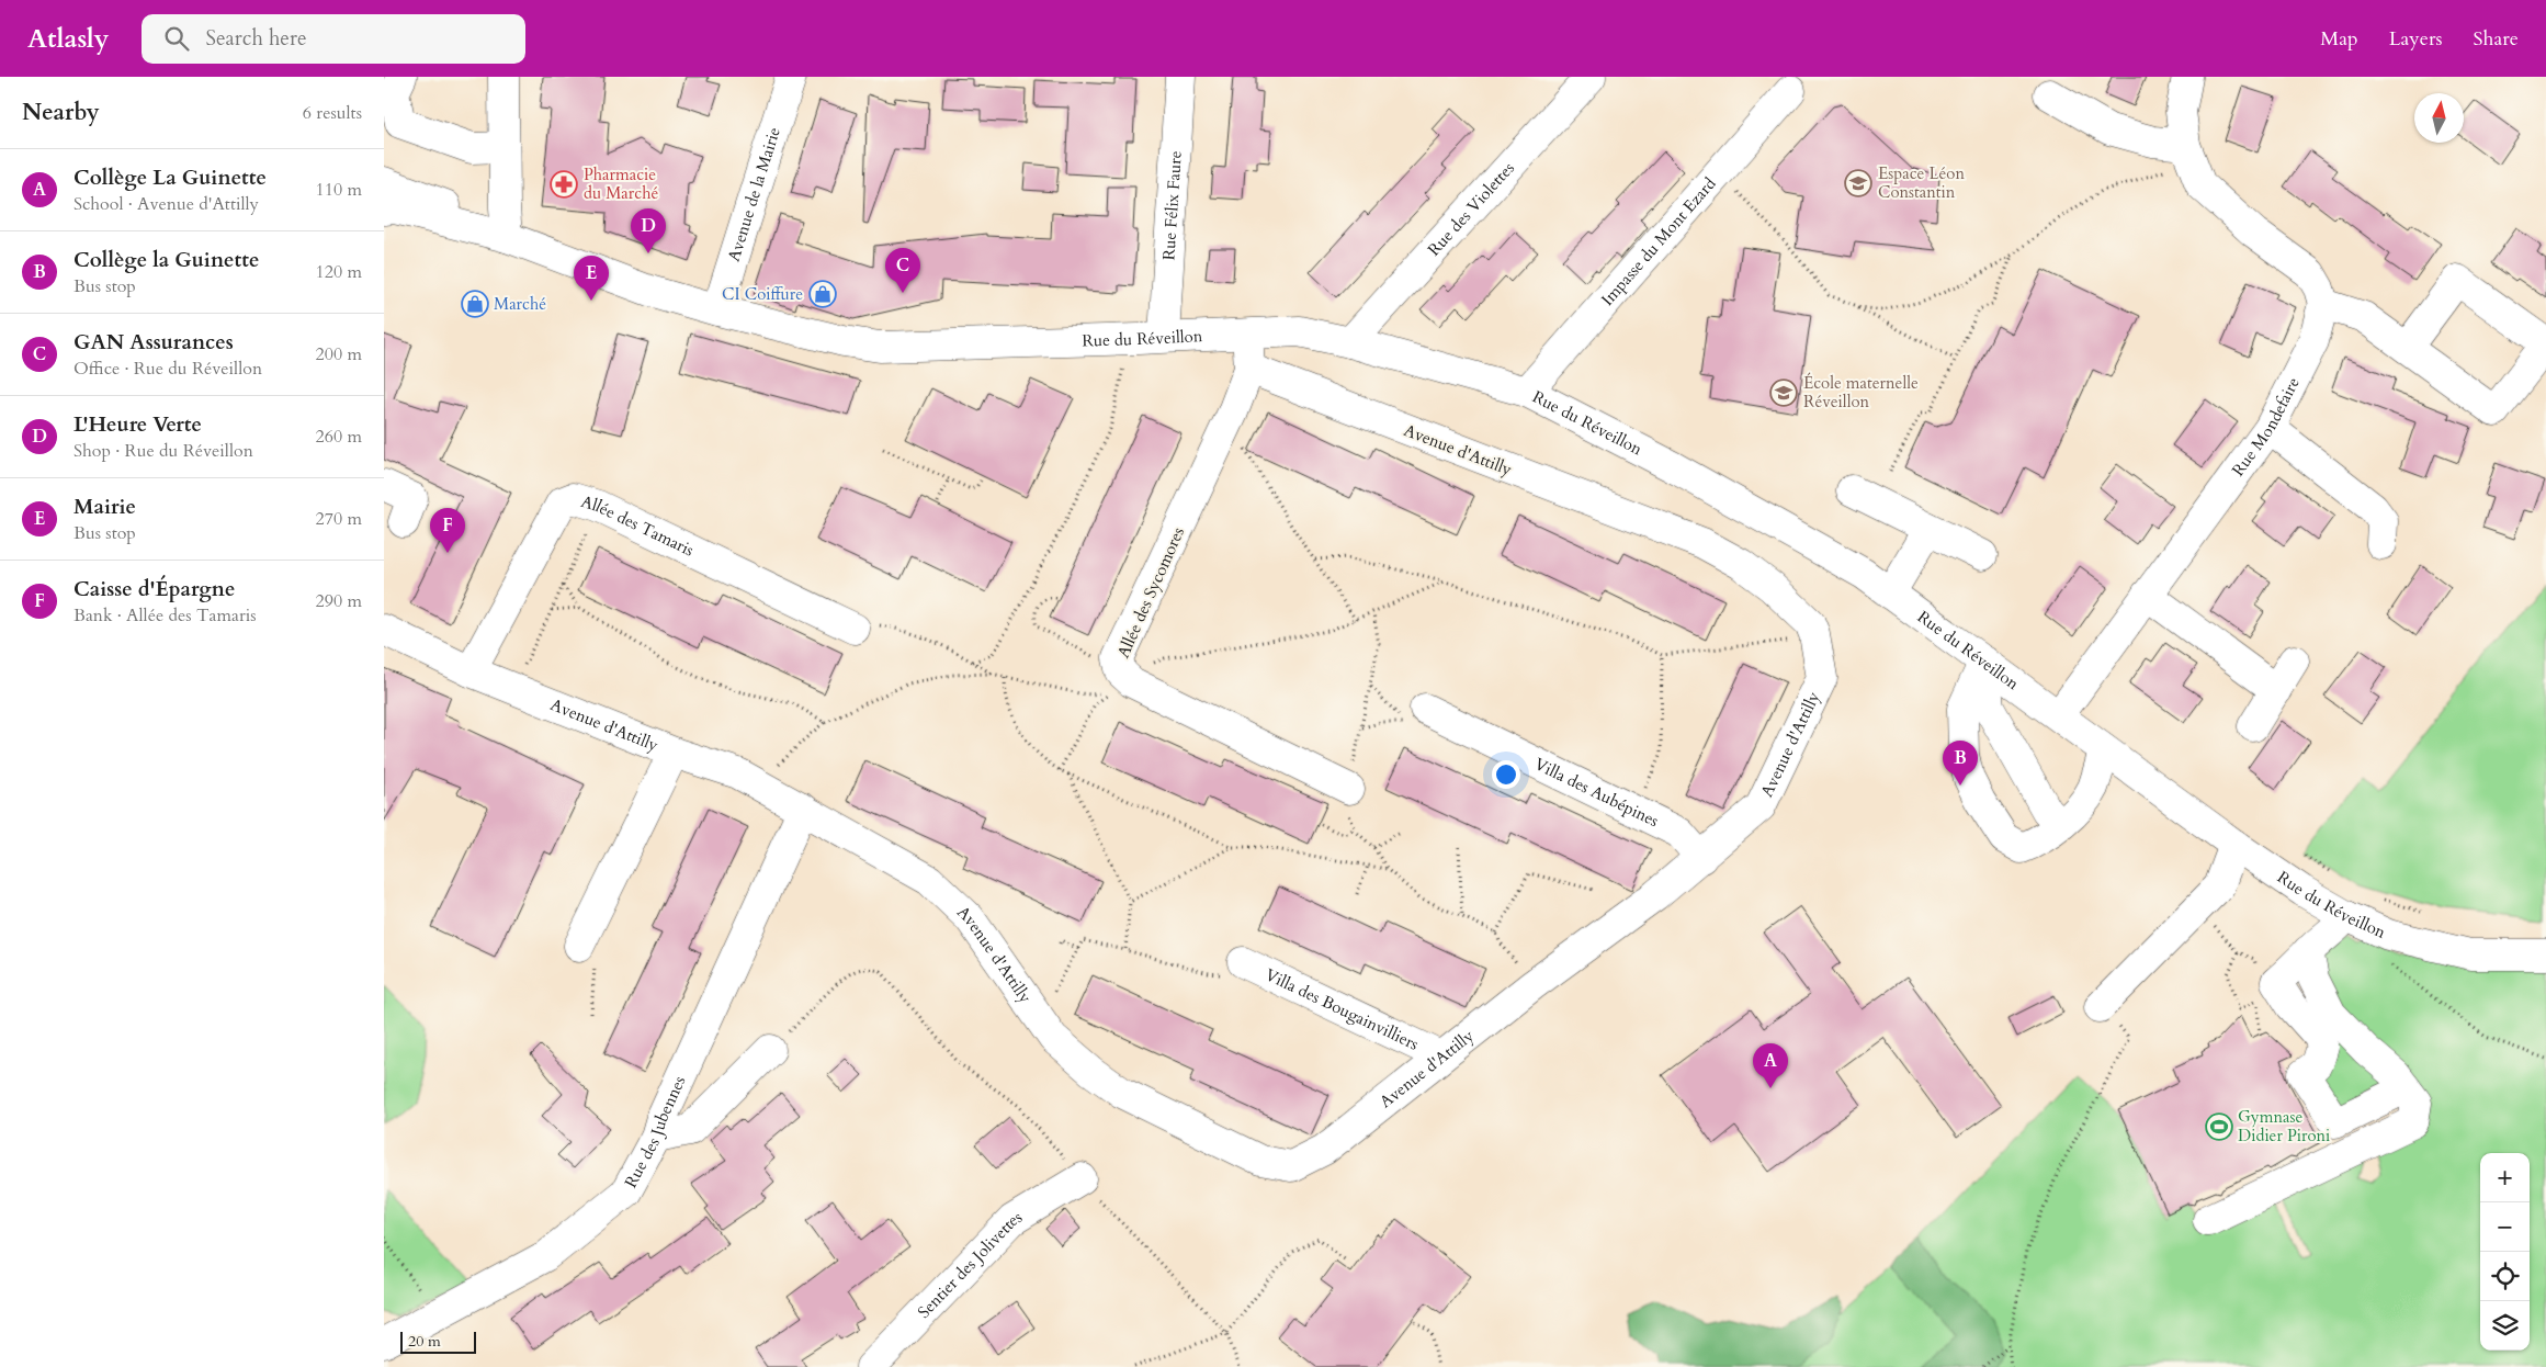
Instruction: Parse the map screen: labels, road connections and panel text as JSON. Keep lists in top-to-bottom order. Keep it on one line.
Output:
{"streets":{"street":["Avenue de la Mairie","Rue Félix Faure","Rue des Violettes","Impasse du Mont Ezard","Rue du Réveillon","Rue Mondefaire","Avenue d'Attilly","Allée des Tamaris","Allée des Sycomores","Villa des Aubépines","Villa des Bougainvilliers","Rue des Jubennes","Sentier des Jolivettes"]},"crossings":[["Avenue de la Mairie","Rue du Réveillon"],["Rue Félix Faure","Rue du Réveillon"],["Rue des Violettes","Rue du Réveillon"],["Impasse du Mont Ezard","Rue du Réveillon"],["Rue du Réveillon","Rue Mondefaire"],["Avenue d'Attilly","Allée des Tamaris"],["Avenue d'Attilly","Allée des Sycomores"],["Avenue d'Attilly","Villa des Aubépines"],["Avenue d'Attilly","Villa des Bougainvilliers"],["Avenue d'Attilly","Rue des Jubennes"]],"places":{"school or university":["Espace Léon Constantin","École maternelle Réveillon"],"pharmacy":["Pharmacie du Marché"],"shop":["CI Coiffure","Marché"],"sports":["Gymnase Didier Pironi"]},"scale_bar":"20 m","north":"top","page":{"header":"Atlasly","search":"Search here","nav":["Map","Layers","Share"],"heading":["Nearby","6 results"],"list":[{"mark":"A","name":"Collège La Guinette","note":"School · Avenue d'Attilly","value":"110 m"},{"mark":"B","name":"Collège la Guinette","note":"Bus stop","value":"120 m"},{"mark":"C","name":"GAN Assurances","note":"Office · Rue du Réveillon","value":"200 m"},{"mark":"D","name":"L'Heure Verte","note":"Shop · Rue du Réveillon","value":"260 m"},{"mark":"E","name":"Mairie","note":"Bus stop","value":"270 m"},{"mark":"F","name":"Caisse d'Épargne","note":"Bank · Allée des Tamaris","value":"290 m"}],"pins":["D","C","E","F","B","A"],"map_buttons":["+","−"],"scale":"20 m"}}
